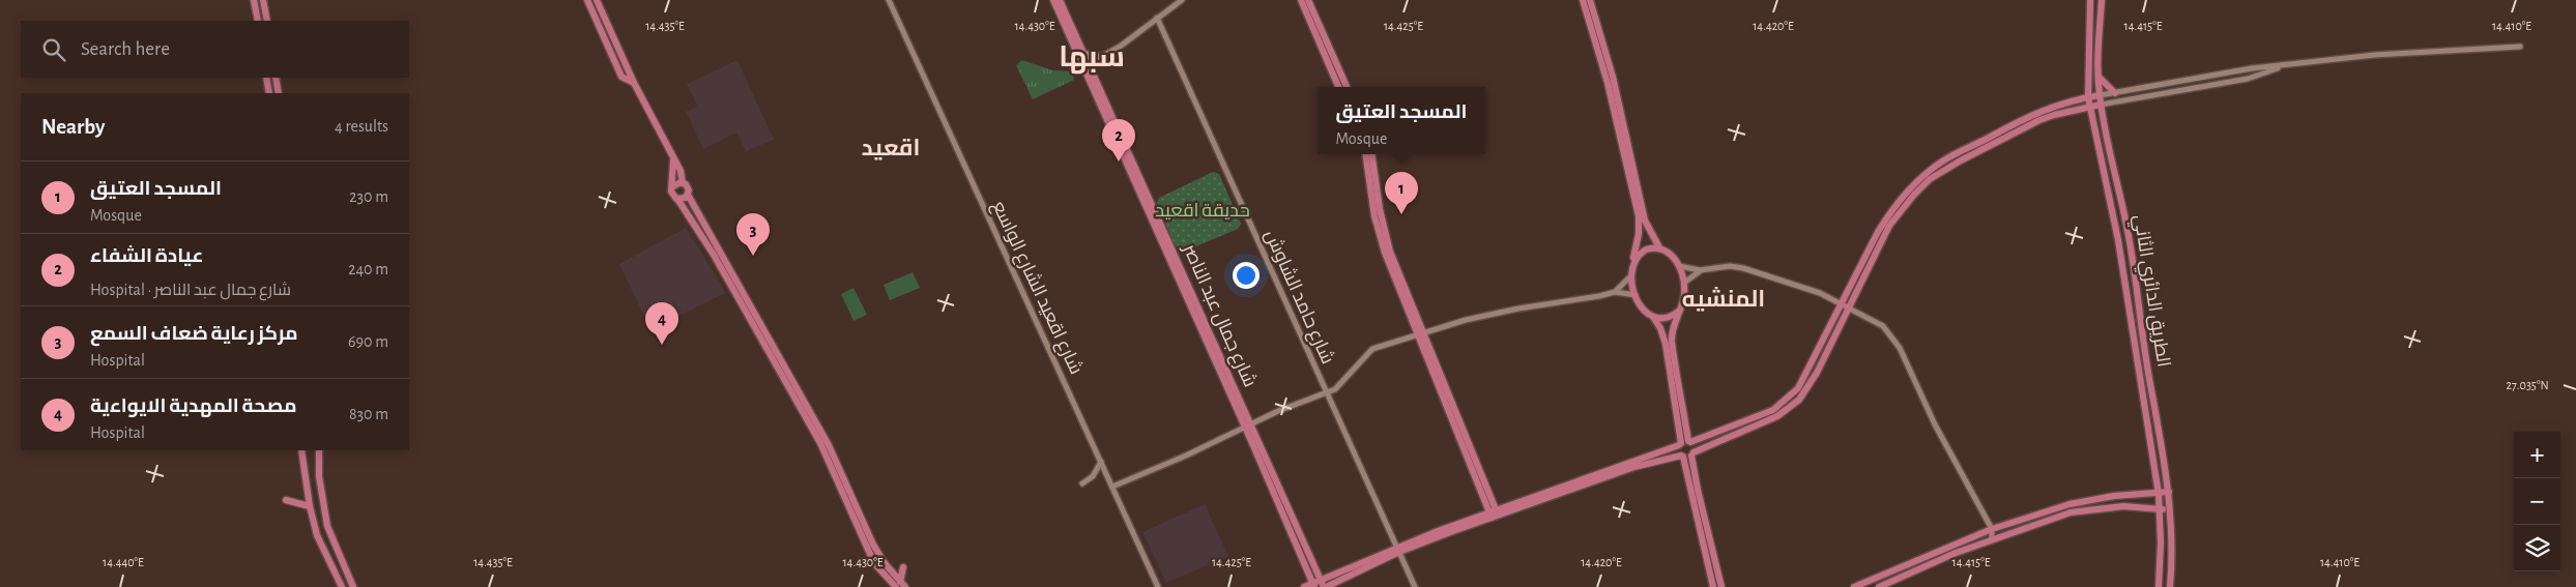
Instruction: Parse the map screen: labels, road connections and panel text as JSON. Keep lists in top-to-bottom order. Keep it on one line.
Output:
{"streets":{"main road":["الطريق الدائري الثاني","شارع جمال عبد الناصر"],"street":["شارع اقعيد الشارع الواسع","شارع حامد الشاوش"]},"districts":["سبها","اقعيد","المنشيه"],"parks":["حديقة اقعيد"],"page":{"search":"Search here","popup":["المسجد العتيق","Mosque"],"heading":["Nearby","4 results"],"pins":["2","1","3","4"],"list":[{"mark":"1","name":"المسجد العتيق","note":"Mosque","value":"230 m"},{"mark":"2","name":"عيادة الشفاء","note":"Hospital · شارع جمال عبد الناصر","value":"240 m"},{"mark":"3","name":"مركز رعاية ضعاف السمع","note":"Hospital","value":"690 m"},{"mark":"4","name":"مصحة المهدية الايواءية","note":"Hospital","value":"830 m"}],"map_buttons":["+","−"]},"coordinates":["14.435°E","14.430°E","14.425°E","14.420°E","14.415°E","14.410°E","27.035°N","14.440°E"]}
